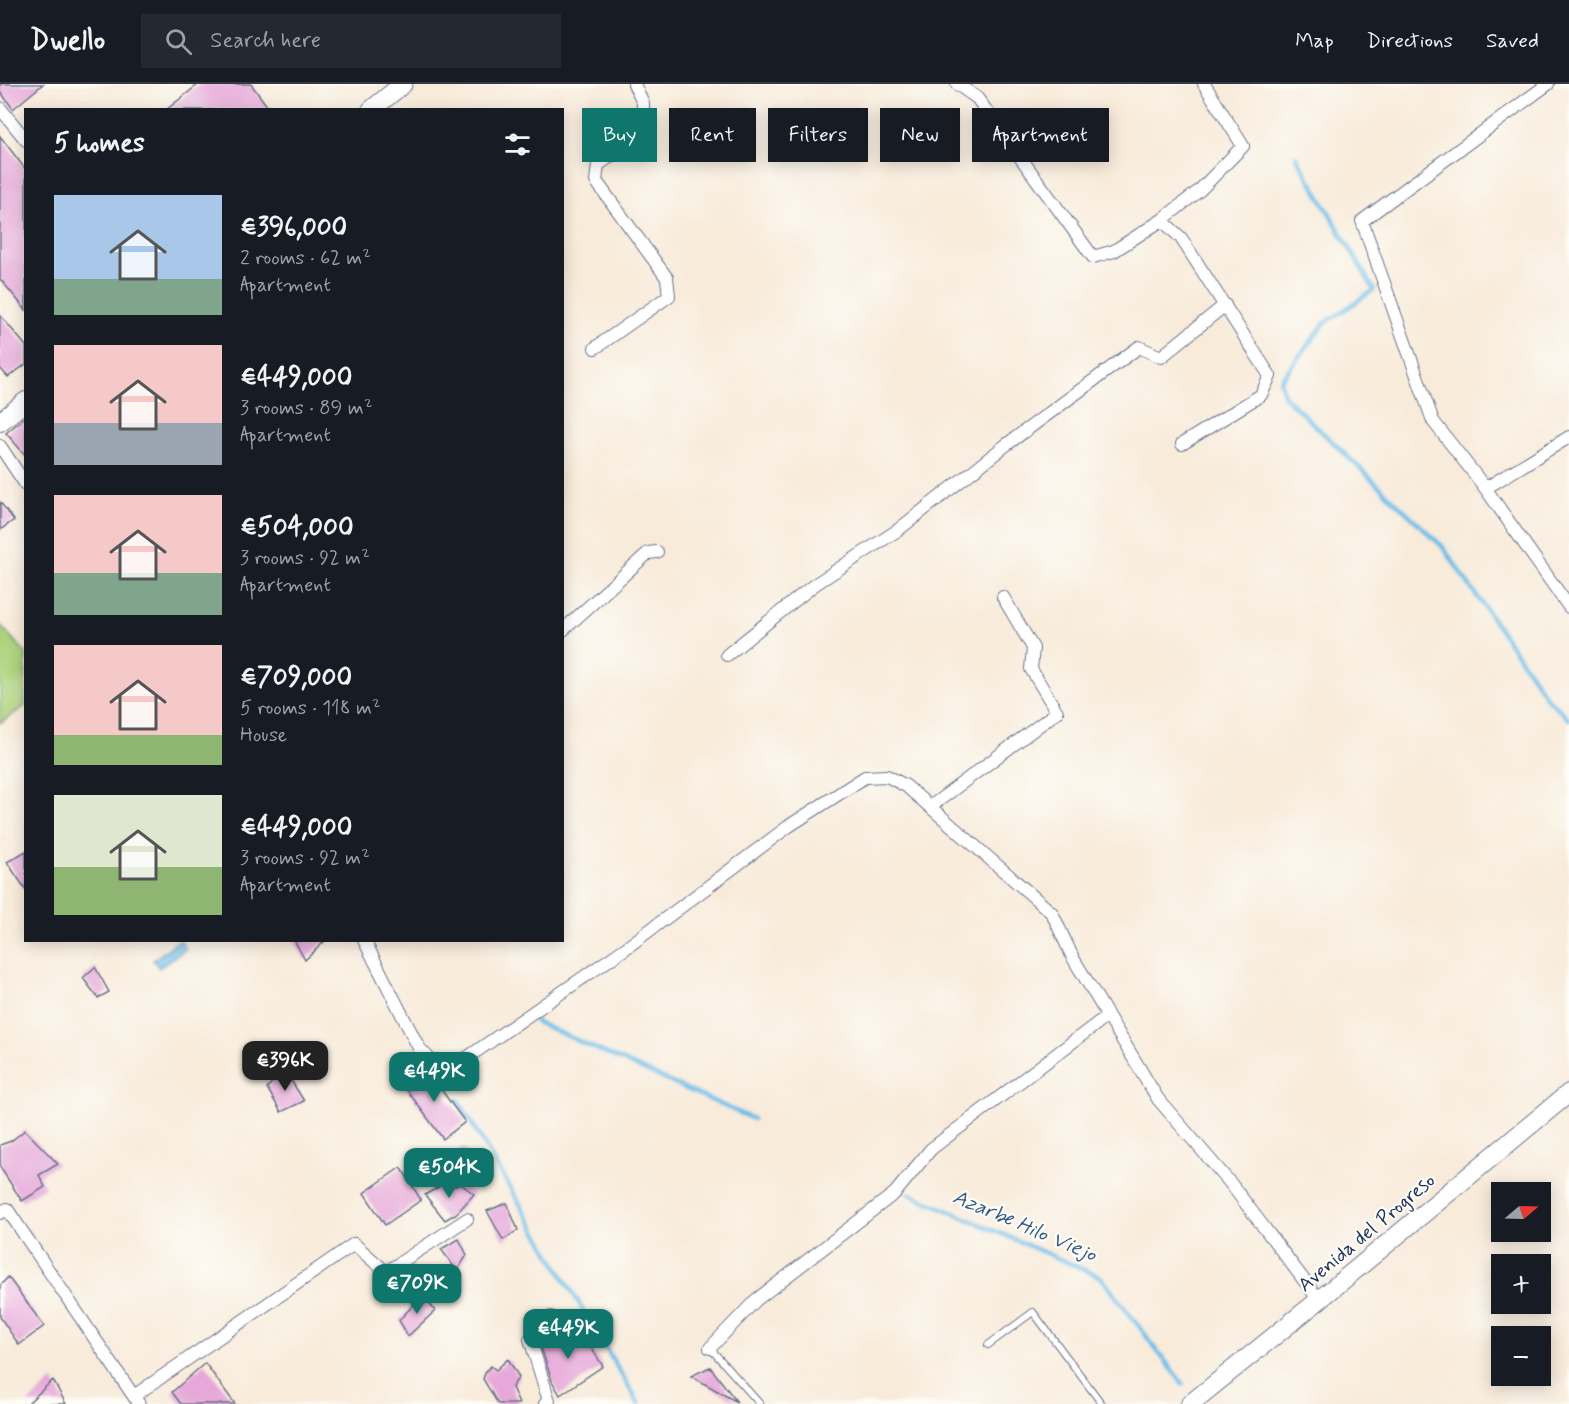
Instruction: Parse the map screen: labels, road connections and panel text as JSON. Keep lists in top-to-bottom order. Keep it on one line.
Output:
{"streets":{"main road":["Avenida del Progreso"]},"water":["Azarbe Hilo Viejo"],"north":"right","page":{"header":"Dwello","search":"Search here","nav":["Map","Directions","Saved"],"chip":["Buy","Rent","Filters","New","Apartment"],"heading":"5 homes","list":[{"name":"€396,000","note":"2 rooms · 62 m² · Apartment"},{"name":"€449,000","note":"3 rooms · 89 m² · Apartment"},{"name":"€504,000","note":"3 rooms · 92 m² · Apartment"},{"name":"€709,000","note":"5 rooms · 118 m² · House"},{"name":"€449,000","note":"3 rooms · 92 m² · Apartment"}],"price":["€396K","€449K","€504K","€709K","€449K"],"map_buttons":["+","−"]}}
